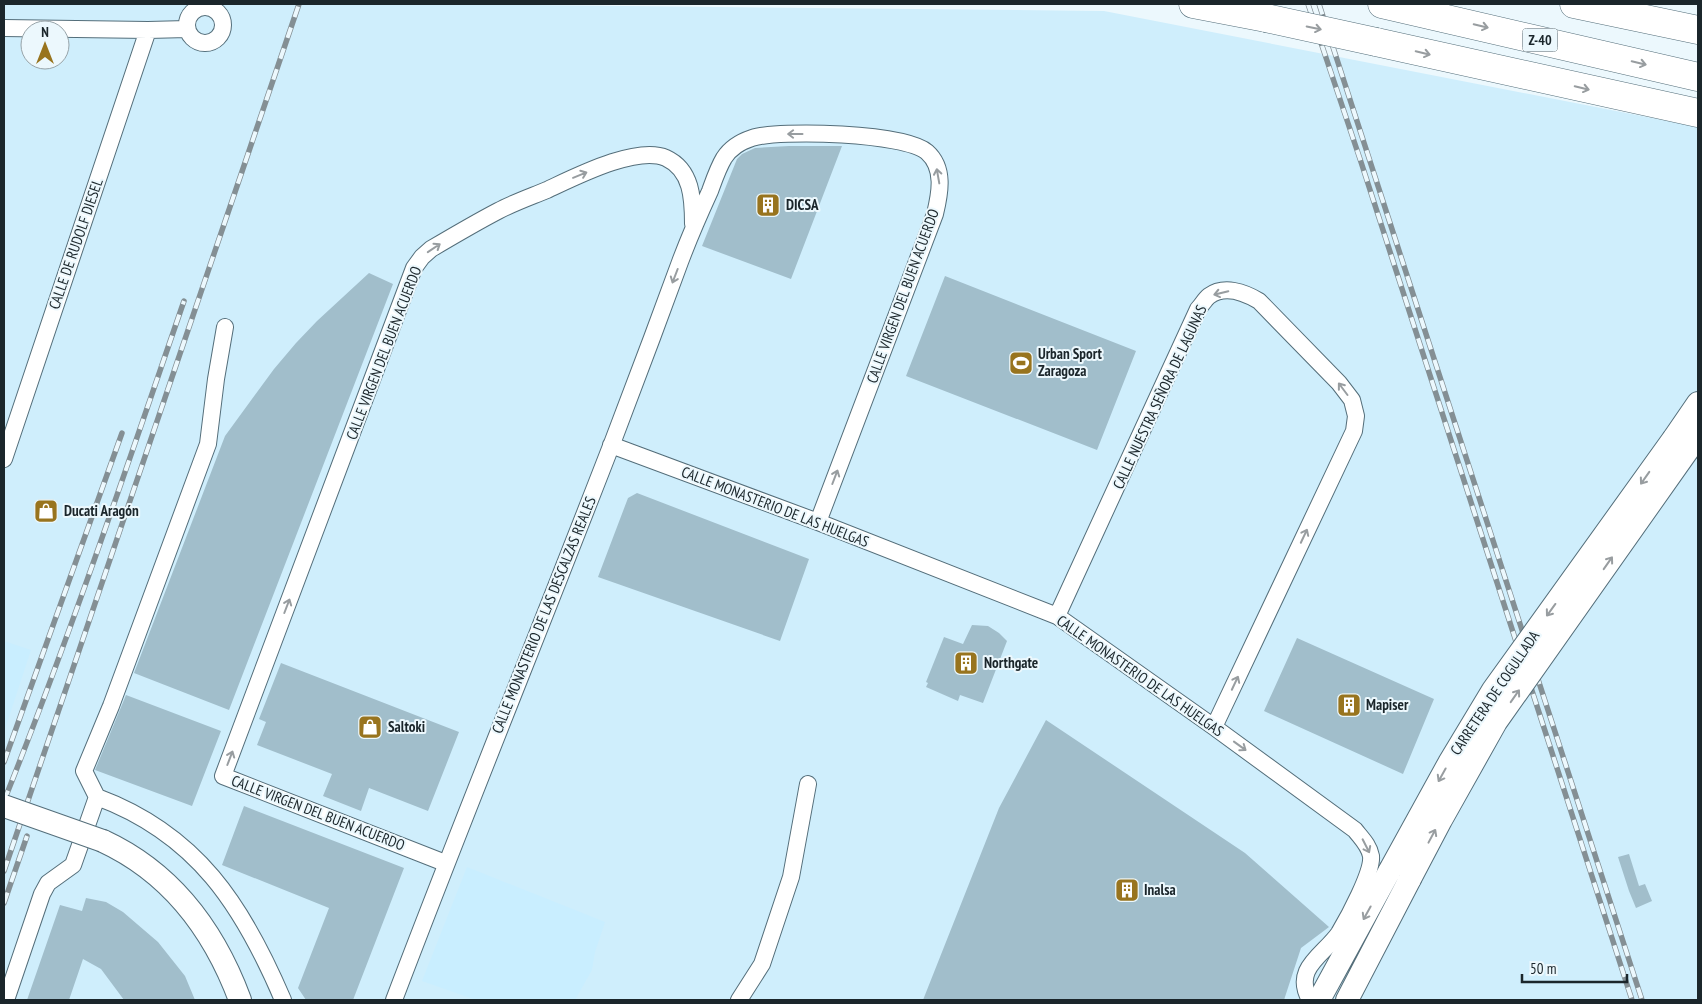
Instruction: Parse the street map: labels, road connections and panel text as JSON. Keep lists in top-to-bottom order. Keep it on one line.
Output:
{"streets":{"highway":["Z-40"],"street":["CALLE DE RUDOLF DIESEL","CALLE VIRGEN DEL BUEN ACUERDO","CALLE NUESTRA SEÑORA DE LAGUNAS","CALLE MONASTERIO DE LAS HUELGAS","CALLE MONASTERIO DE LAS DESCALZAS REALES","CARRETERA DE COGULLADA"]},"crossings":[["CALLE VIRGEN DEL BUEN ACUERDO","CALLE MONASTERIO DE LAS HUELGAS"],["CALLE VIRGEN DEL BUEN ACUERDO","CALLE MONASTERIO DE LAS DESCALZAS REALES"],["CALLE NUESTRA SEÑORA DE LAGUNAS","CALLE MONASTERIO DE LAS HUELGAS"],["CALLE MONASTERIO DE LAS HUELGAS","CALLE MONASTERIO DE LAS DESCALZAS REALES"]],"places":{"building":["DICSA","Northgate","Mapiser","Inalsa"],"sports":["Urban Sport Zaragoza"],"shop":["Ducati Aragón","Saltoki"]},"scale_bar":"50 m","north":"top"}
